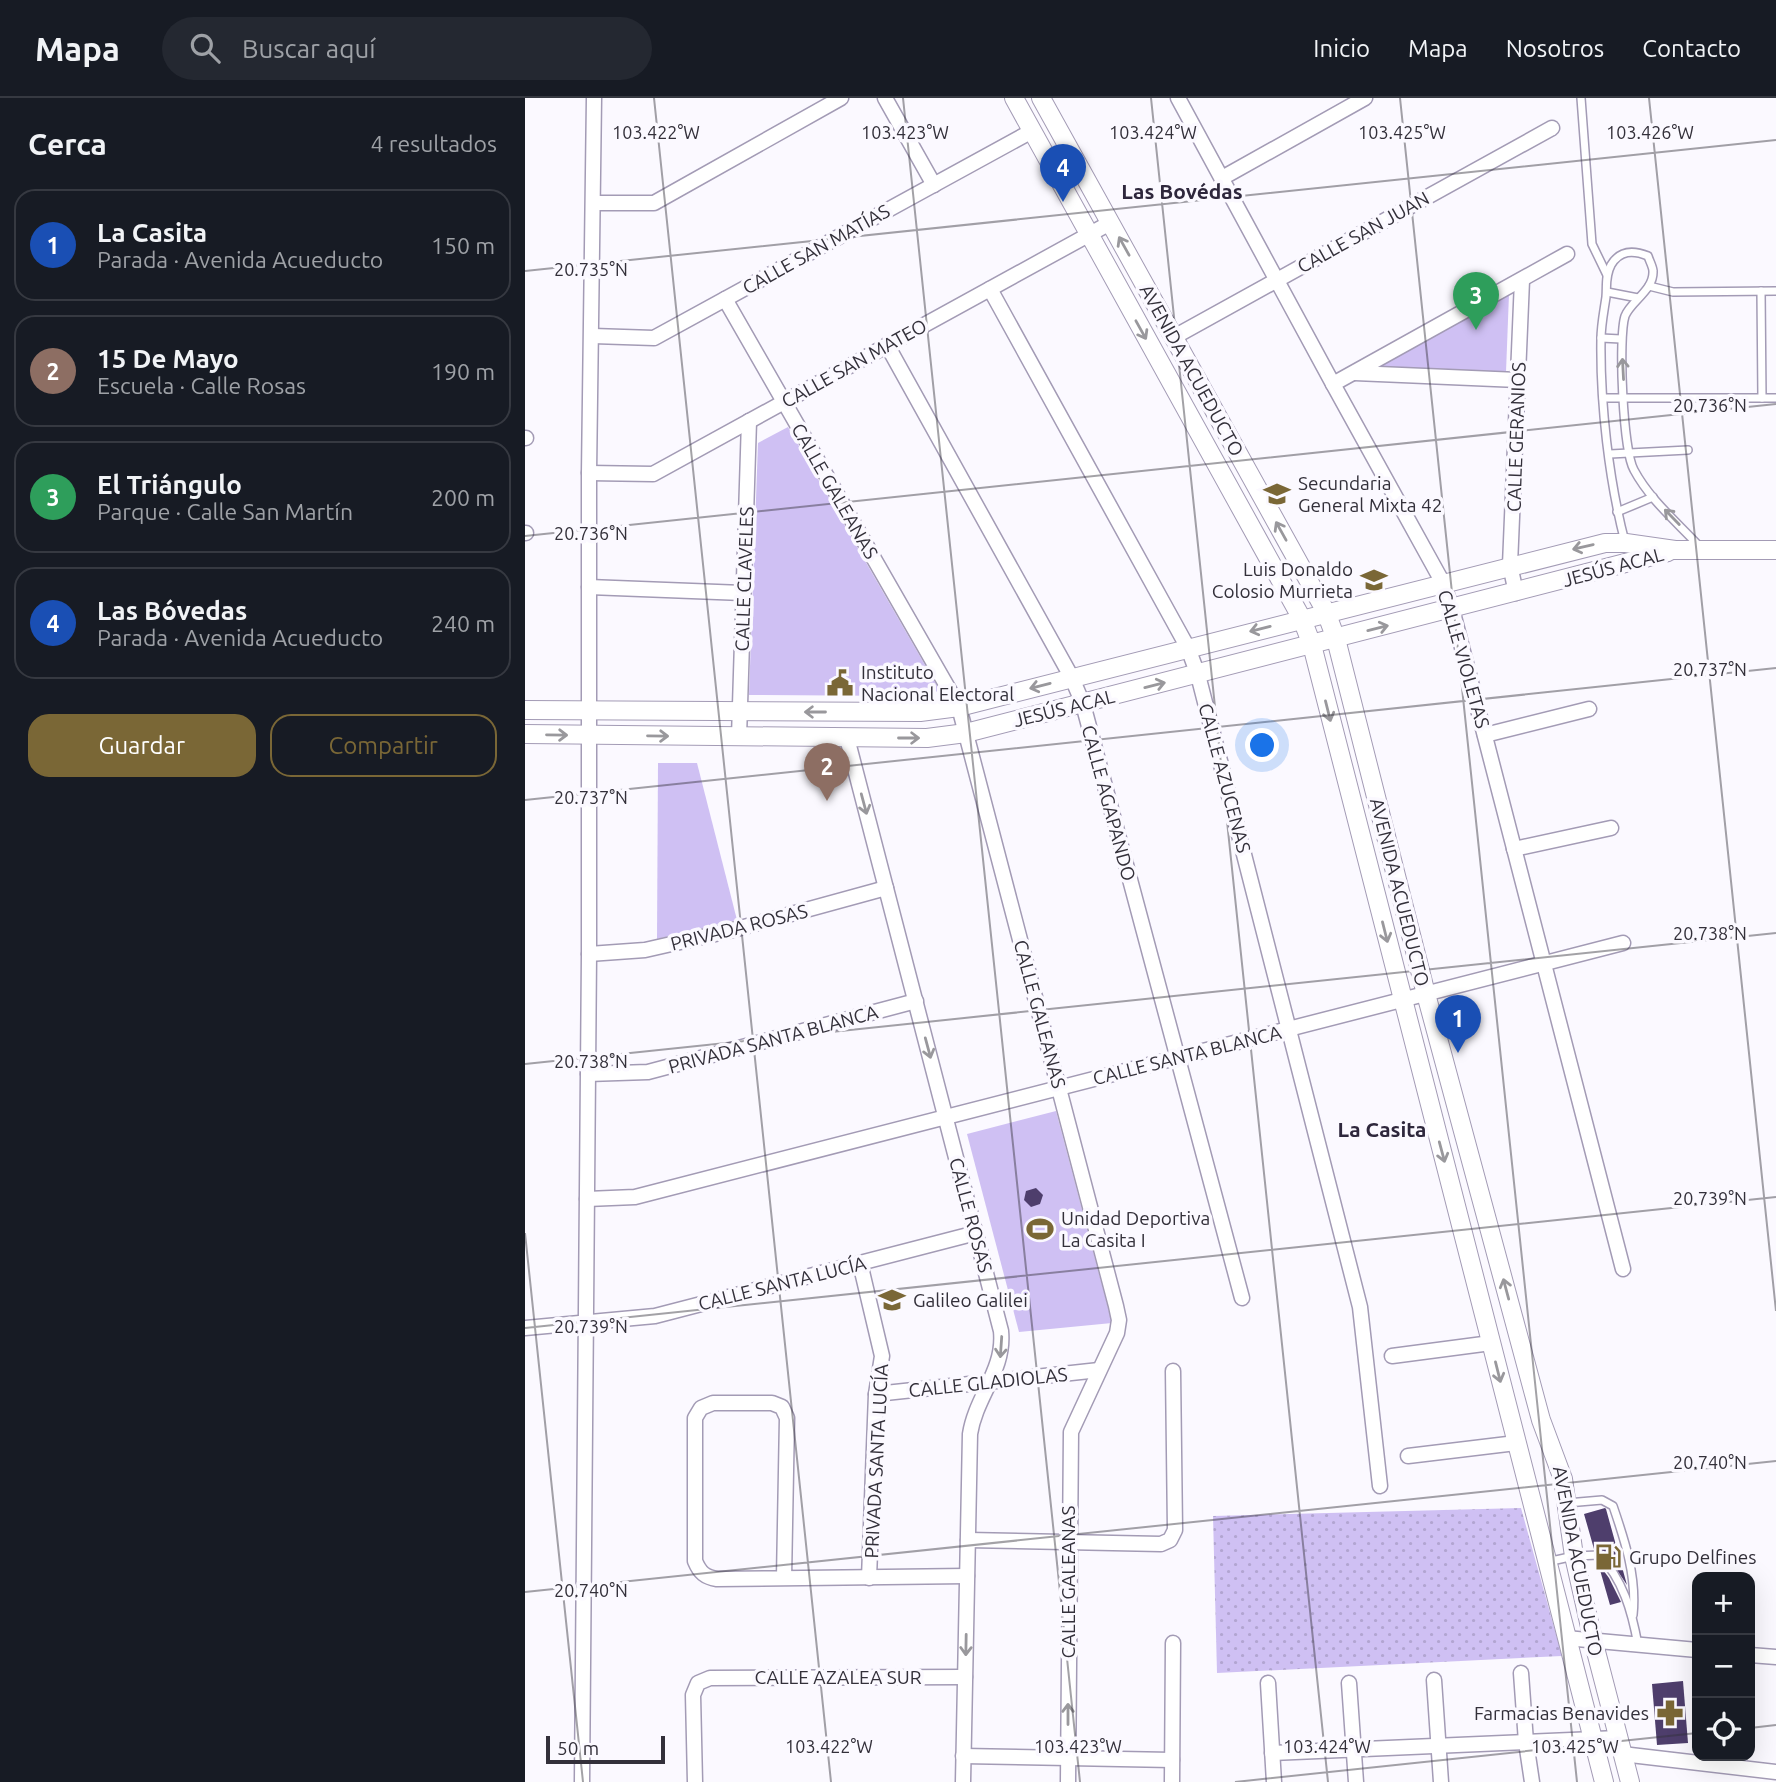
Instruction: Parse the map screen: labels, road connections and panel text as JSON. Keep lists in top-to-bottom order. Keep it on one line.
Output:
{"streets":{"street":["CALLE SAN JUAN","CALLE SAN MATÍAS","CALLE SAN MATEO","AVENIDA ACUEDUCTO","CALLE GERANIOS","CALLE GALEANAS","JESÚS ACAL","CALLE CLAVELES","CALLE VIOLETAS","CALLE AZUCENAS","CALLE AGAPANDO","PRIVADA ROSAS","PRIVADA SANTA BLANCA","CALLE SANTA BLANCA","CALLE ROSAS","CALLE SANTA LUCÍA","CALLE GLADIOLAS","PRIVADA SANTA LUCÍA","CALLE AZALEA SUR"]},"crossings":[["CALLE SAN JUAN","AVENIDA ACUEDUCTO"],["CALLE SAN JUAN","CALLE VIOLETAS"],["CALLE SAN MATÍAS","AVENIDA ACUEDUCTO"],["CALLE SAN MATÍAS","CALLE GALEANAS"],["CALLE SAN MATEO","AVENIDA ACUEDUCTO"],["CALLE SAN MATEO","CALLE GALEANAS"],["CALLE SAN MATEO","CALLE CLAVELES"],["CALLE SAN MATEO","CALLE AZUCENAS"],["CALLE SAN MATEO","CALLE AGAPANDO"],["AVENIDA ACUEDUCTO","JESÚS ACAL"],["AVENIDA ACUEDUCTO","CALLE SANTA BLANCA"],["CALLE GERANIOS","JESÚS ACAL"],["CALLE GALEANAS","JESÚS ACAL"],["CALLE GALEANAS","CALLE SANTA BLANCA"],["CALLE GALEANAS","CALLE GLADIOLAS"],["JESÚS ACAL","CALLE CLAVELES"],["JESÚS ACAL","CALLE VIOLETAS"],["JESÚS ACAL","CALLE AZUCENAS"],["JESÚS ACAL","CALLE AGAPANDO"],["JESÚS ACAL","CALLE ROSAS"],["CALLE VIOLETAS","CALLE SANTA BLANCA"],["CALLE AZUCENAS","CALLE SANTA BLANCA"],["CALLE AGAPANDO","CALLE SANTA BLANCA"],["PRIVADA ROSAS","CALLE ROSAS"],["PRIVADA SANTA BLANCA","CALLE ROSAS"],["CALLE SANTA BLANCA","CALLE ROSAS"],["CALLE ROSAS","CALLE SANTA LUCÍA"],["CALLE ROSAS","CALLE GLADIOLAS"],["CALLE ROSAS","CALLE AZALEA SUR"],["CALLE SANTA LUCÍA","PRIVADA SANTA LUCÍA"],["CALLE GLADIOLAS","PRIVADA SANTA LUCÍA"]],"one_way":["CALLE ROSAS"],"districts":["Las Bovédas","La Casita"],"places":{"school or university":["Secundaria General Mixta 42","Luis Donaldo Colosio Murrieta","Galileo Galilei"],"public building":["Instituto Nacional Electoral"],"sports":["Unidad Deportiva La Casita I"],"fuel station":["Grupo Delfines"],"pharmacy":["Farmacias Benavides"]},"scale_bar":"50 m","page":{"header":"Mapa","search":"Buscar aquí","nav":["Inicio","Mapa","Nosotros","Contacto"],"heading":["Cerca","4 resultados"],"pins":["4","3","2","1"],"list":[{"mark":"1","name":"La Casita","note":"Parada · Avenida Acueducto","value":"150 m"},{"mark":"2","name":"15 De Mayo","note":"Escuela · Calle Rosas","value":"190 m"},{"mark":"3","name":"El Triángulo","note":"Parque · Calle San Martín","value":"200 m"},{"mark":"4","name":"Las Bóvedas","note":"Parada · Avenida Acueducto","value":"240 m"}],"buttons":["Guardar","Compartir"],"map_buttons":["+","−"],"scale":"50 m"},"coordinates":["103.422°W","103.423°W","103.424°W","103.425°W","103.426°W","20.735°N","20.736°N","20.737°N","20.738°N","20.739°N","20.740°N"]}
